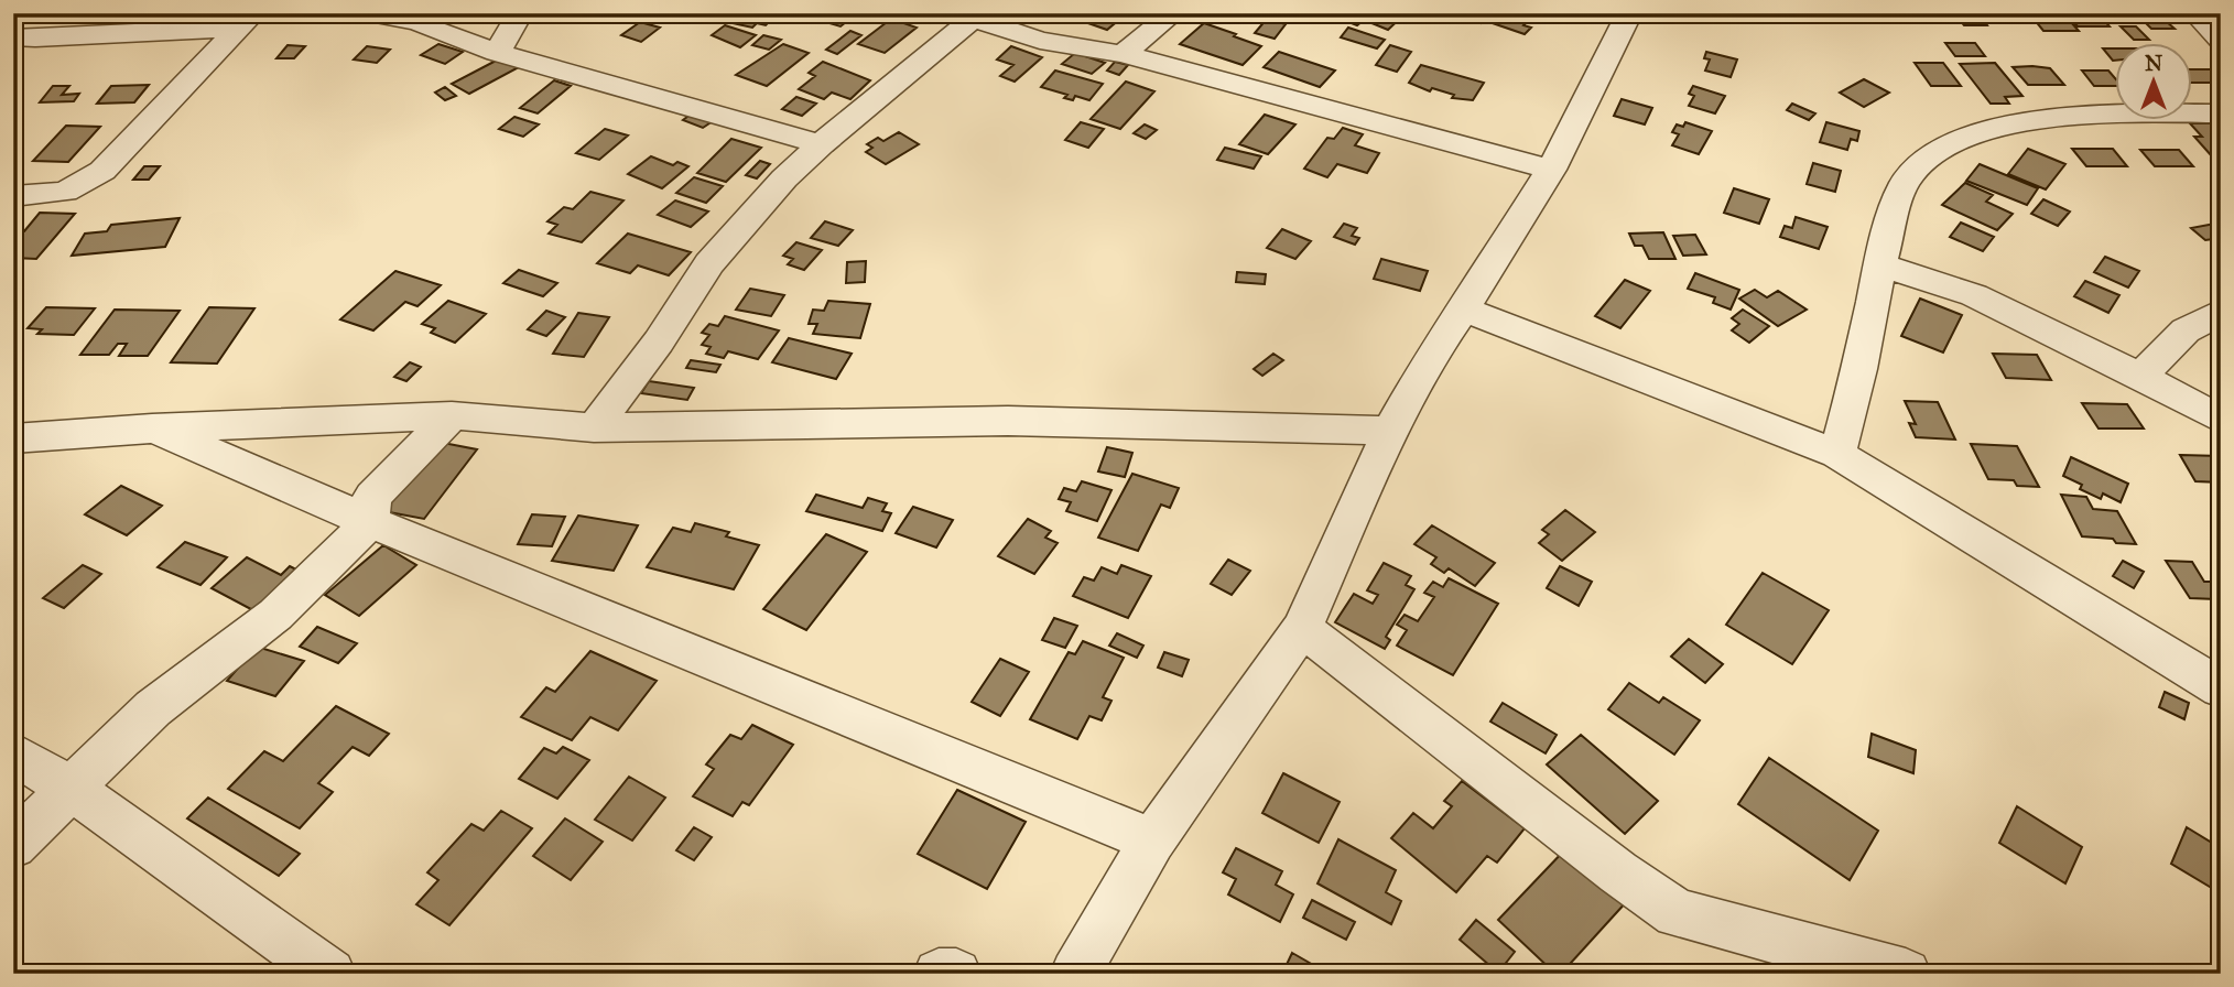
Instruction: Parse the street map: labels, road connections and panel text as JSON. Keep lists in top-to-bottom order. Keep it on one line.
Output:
{"north":"top"}
